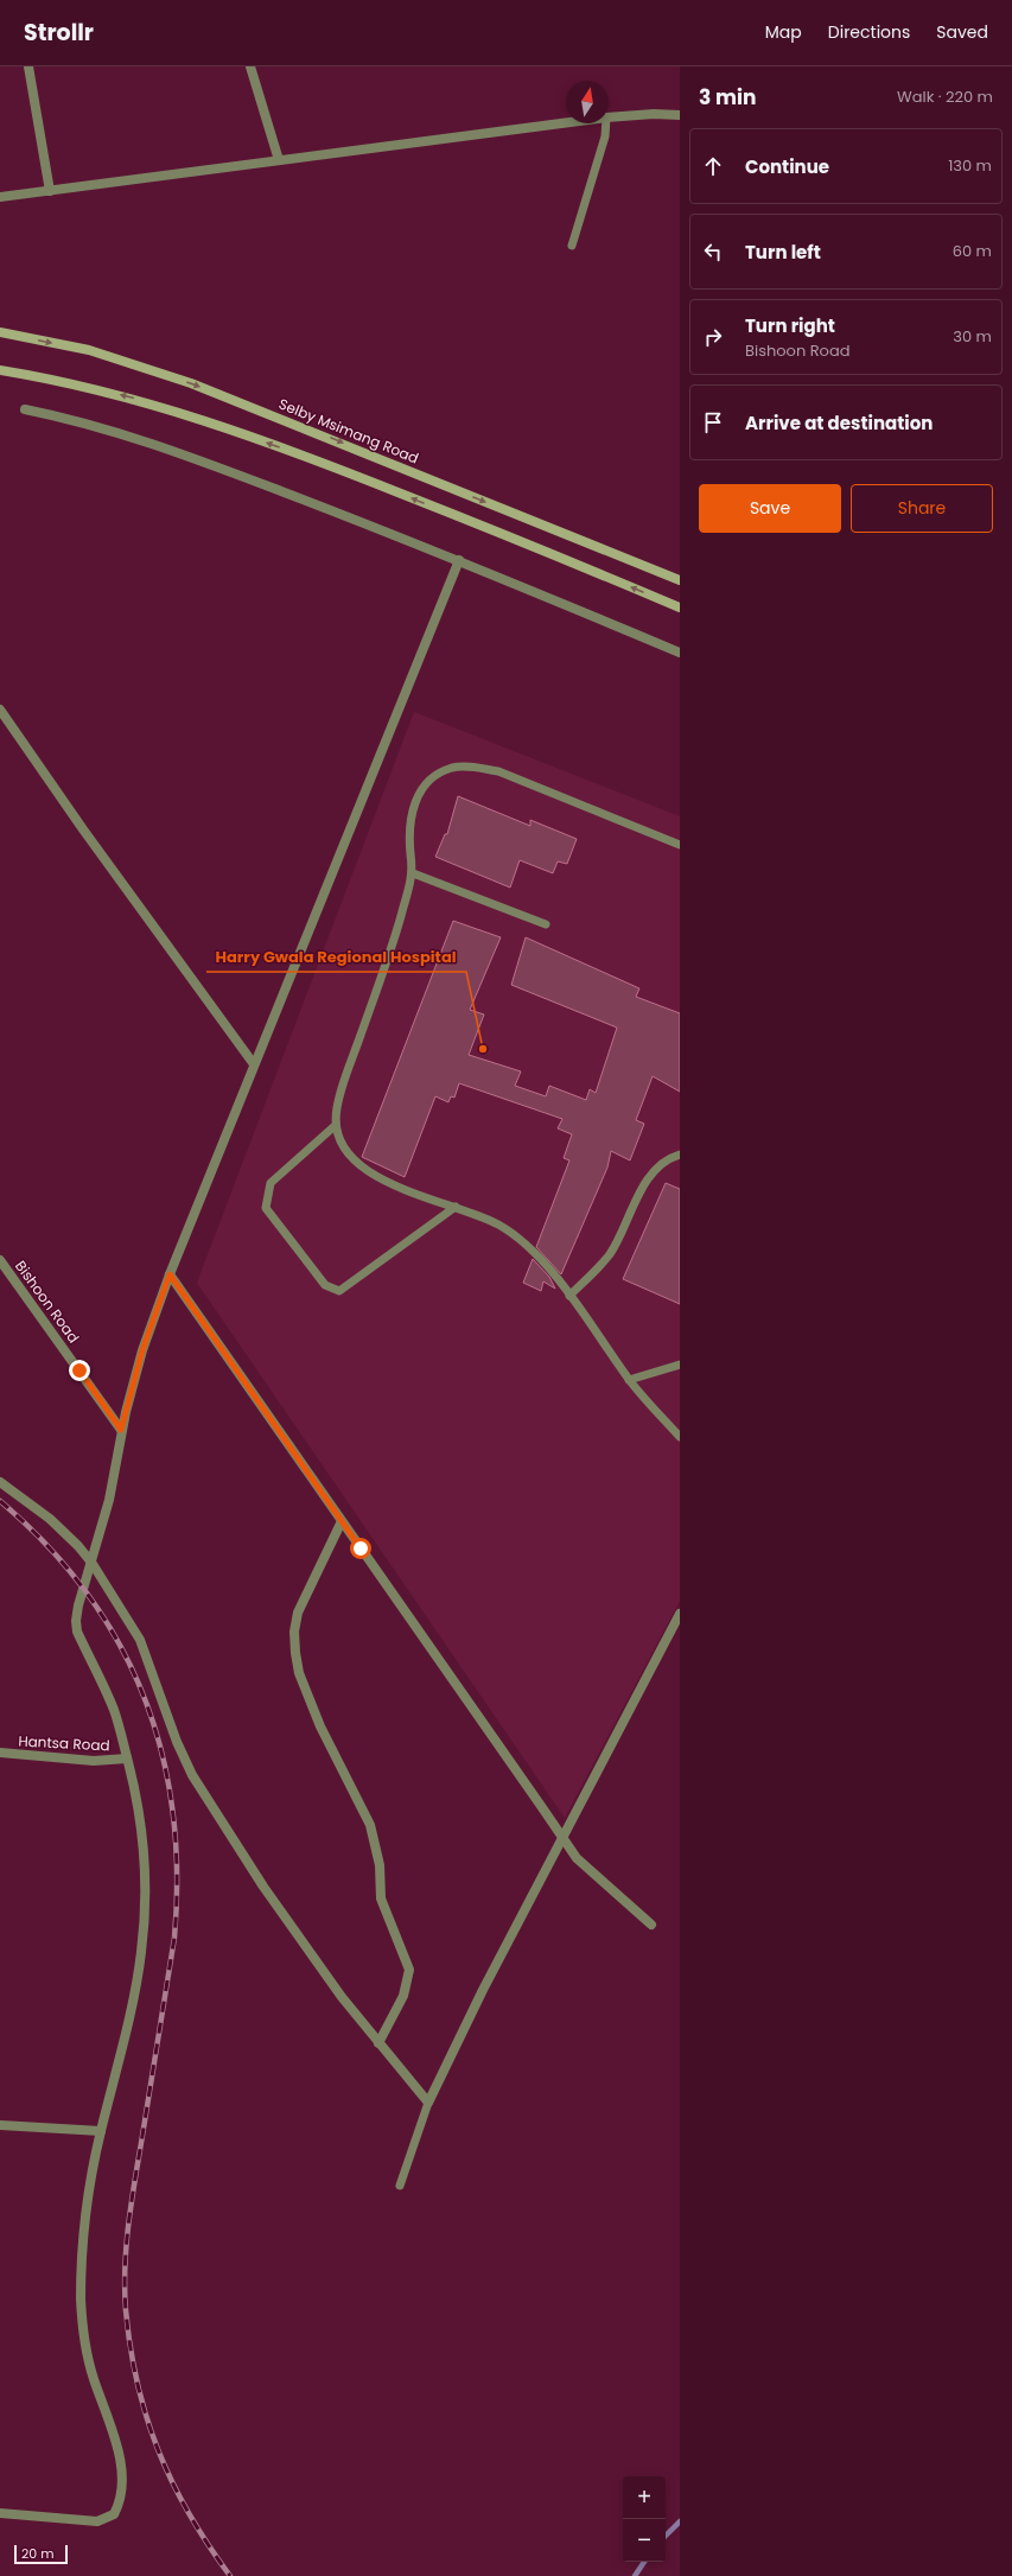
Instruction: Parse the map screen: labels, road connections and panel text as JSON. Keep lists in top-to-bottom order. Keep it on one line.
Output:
{"streets":{"main road":["Selby Msimang Road"],"street":["Bishoon Road","Hantsa Road"]},"places":["Harry Gwala Regional Hospital"],"scale_bar":"20 m","north":"top","page":{"header":"Strollr","nav":["Map","Directions","Saved"],"heading":["3 min","Walk · 220 m"],"list":[["Continue","130 m"],["Turn left","60 m"],["Turn right","Bishoon Road","30 m"],"Arrive at destination"],"buttons":["Save","Share"],"map_buttons":["+","−"],"scale":"20 m"}}
